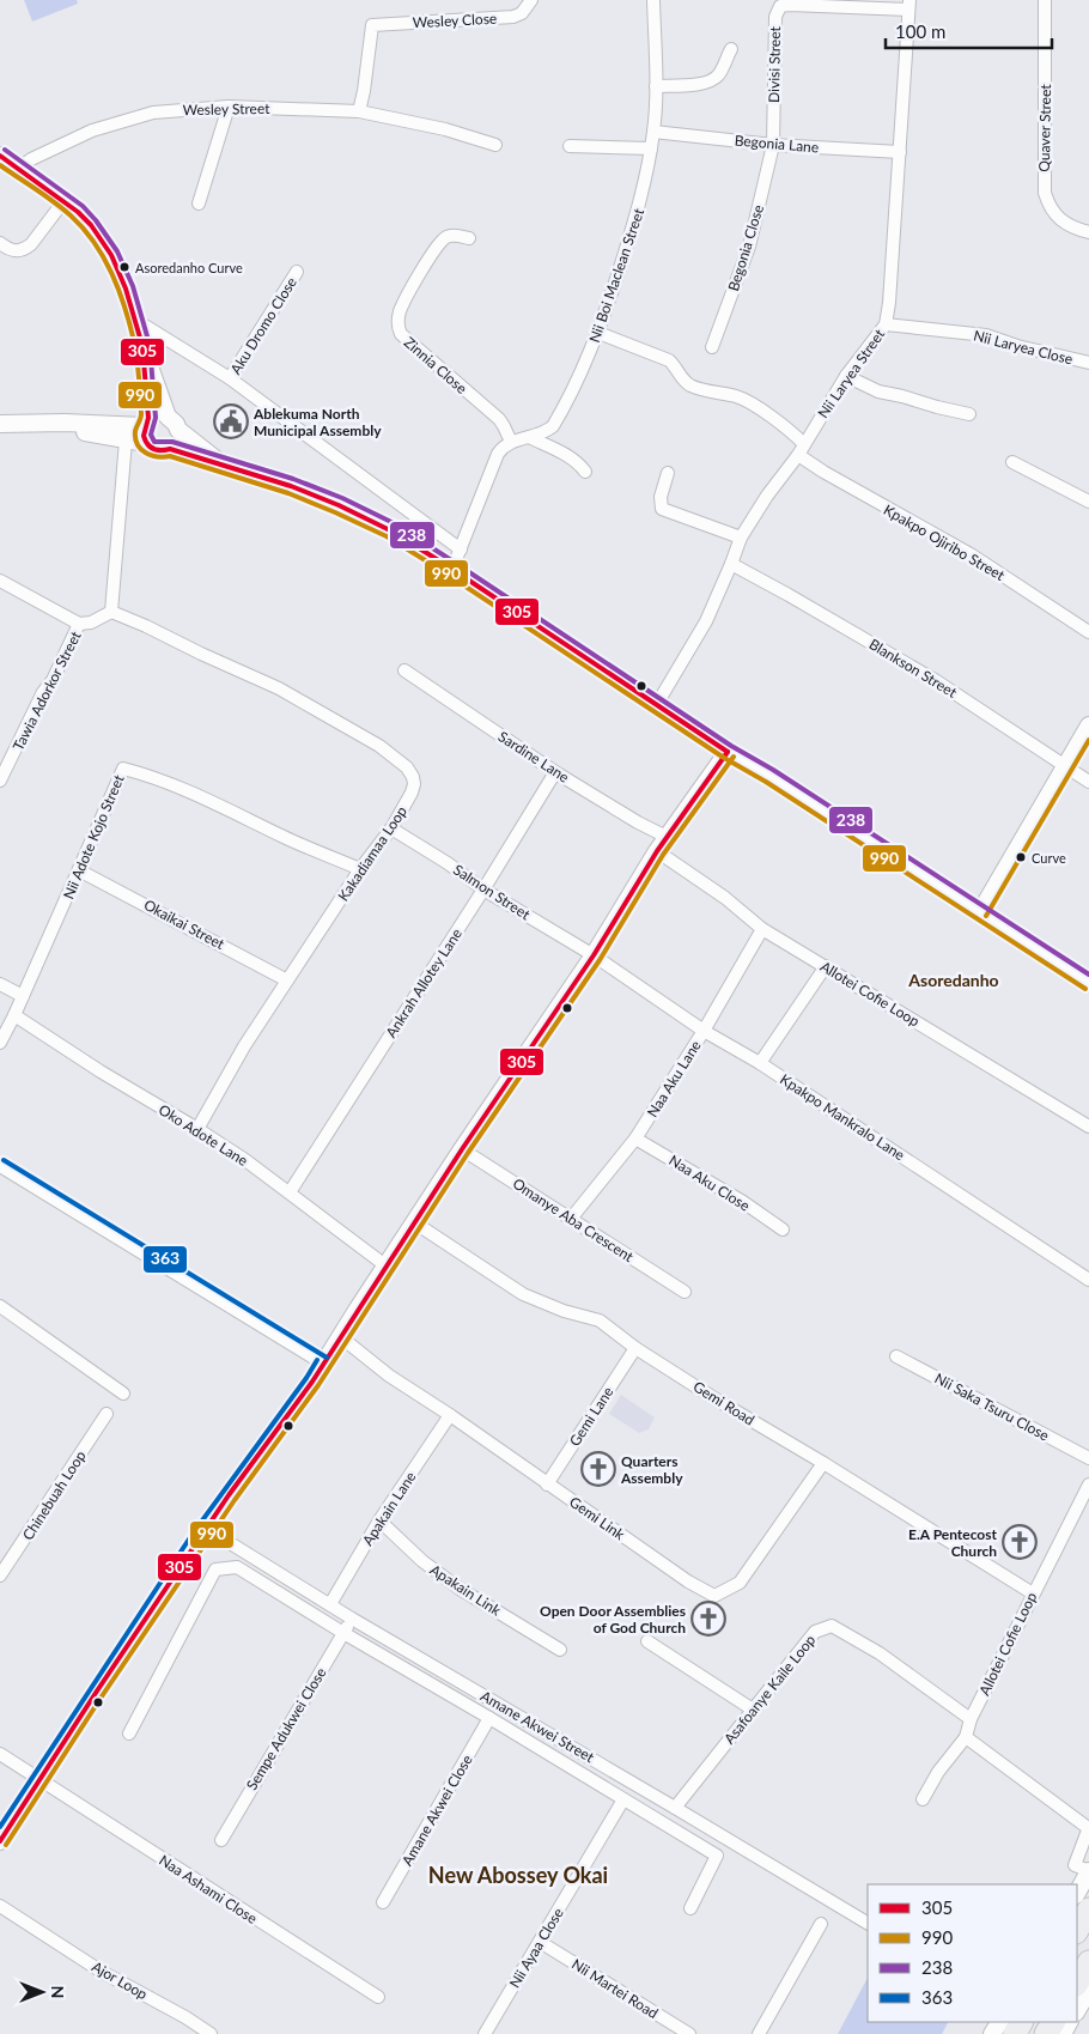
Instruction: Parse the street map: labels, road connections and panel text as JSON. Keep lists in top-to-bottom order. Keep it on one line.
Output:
{"streets":{"street":["Wesley Close","Divisi Street","Wesley Street","Quaver Street","Begonia Lane","Begonia Close","Nii Boi Maclean Street","Aku Dromo Close","Nii Laryea Close","Zinnia Close","Nii Laryea Street","Kpakpo Ojiribo Street","Blankson Street","Tawia Adorkor Street","Sardine Lane","Nii Adote Kojo Street","Kakadiamaa Loop","Salmon Street","Okaikai Street","Ankrah Allotey Lane","Allotei Cofie Loop","Naa Aku Lane","Kpakpo Mankralo Lane","Oko Adote Lane","Naa Aku Close","Omanye Aba Crescent","Gemi Road","Nii Saka Tsuru Close","Gemi Lane","Chinebuah Loop","Apakain Lane","Gemi Link","Apakain Link","Asafoanye Kaile Loop","Amane Akwei Street","Sempe Adukwei Close","Amane Akwei Close","Naa Ashami Close","Nii Ayaa Close","Ajor Loop","Nii Martei Road"]},"crossings":[["Wesley Close","Wesley Street"],["Divisi Street","Begonia Lane"],["Divisi Street","Begonia Close"],["Divisi Street","Nii Laryea Street"],["Begonia Lane","Begonia Close"],["Begonia Lane","Nii Boi Maclean Street"],["Begonia Lane","Nii Laryea Street"],["Nii Boi Maclean Street","Zinnia Close"],["Nii Boi Maclean Street","Kpakpo Ojiribo Street"],["Nii Laryea Close","Nii Laryea Street"],["Nii Laryea Street","Kpakpo Ojiribo Street"],["Nii Laryea Street","Blankson Street"],["Tawia Adorkor Street","Kakadiamaa Loop"],["Sardine Lane","Ankrah Allotey Lane"],["Sardine Lane","Allotei Cofie Loop"],["Nii Adote Kojo Street","Kakadiamaa Loop"],["Nii Adote Kojo Street","Okaikai Street"],["Nii Adote Kojo Street","Oko Adote Lane"],["Kakadiamaa Loop","Salmon Street"],["Kakadiamaa Loop","Okaikai Street"],["Kakadiamaa Loop","Oko Adote Lane"],["Salmon Street","Ankrah Allotey Lane"],["Salmon Street","Kpakpo Mankralo Lane"],["Ankrah Allotey Lane","Oko Adote Lane"],["Allotei Cofie Loop","Naa Aku Lane"],["Allotei Cofie Loop","Gemi Road"],["Allotei Cofie Loop","Asafoanye Kaile Loop"],["Naa Aku Lane","Kpakpo Mankralo Lane"],["Naa Aku Lane","Naa Aku Close"],["Naa Aku Lane","Omanye Aba Crescent"],["Gemi Road","Gemi Lane"],["Gemi Road","Gemi Link"],["Gemi Lane","Gemi Link"],["Apakain Lane","Gemi Link"],["Apakain Lane","Apakain Link"],["Apakain Lane","Amane Akwei Street"],["Asafoanye Kaile Loop","Amane Akwei Street"],["Amane Akwei Street","Sempe Adukwei Close"],["Nii Ayaa Close","Nii Martei Road"]],"districts":["Asoredanho","New Abossey Okai"],"places":{"other":["Asoredanho Curve","Curve"],"public building":["Ablekuma North Municipal Assembly"],"church":["Quarters Assembly","E.A Pentecost Church","Open Door Assemblies of God Church"]},"lines":["transit line 238","transit line 305","transit line 990","transit line 363"],"legend":["305","990","238","363"],"scale_bar":"100 m","north":"right"}
